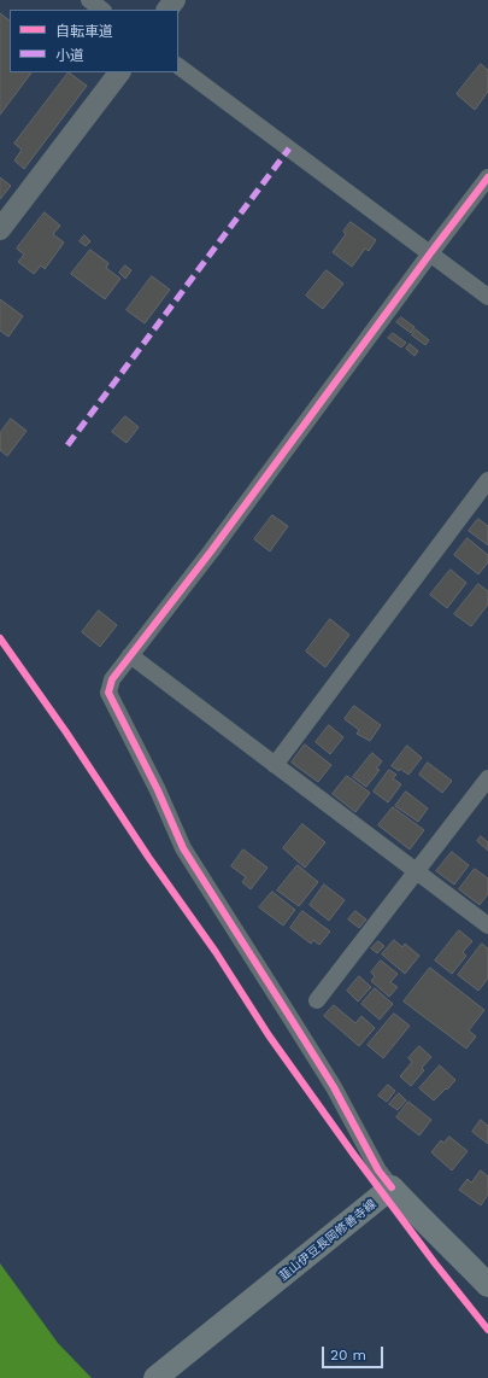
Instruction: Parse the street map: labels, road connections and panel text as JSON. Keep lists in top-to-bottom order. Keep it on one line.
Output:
{"streets":{"main road":["韮山伊豆長岡修善寺線"]},"legend":["自転車道","小道"],"scale_bar":"20 m"}
